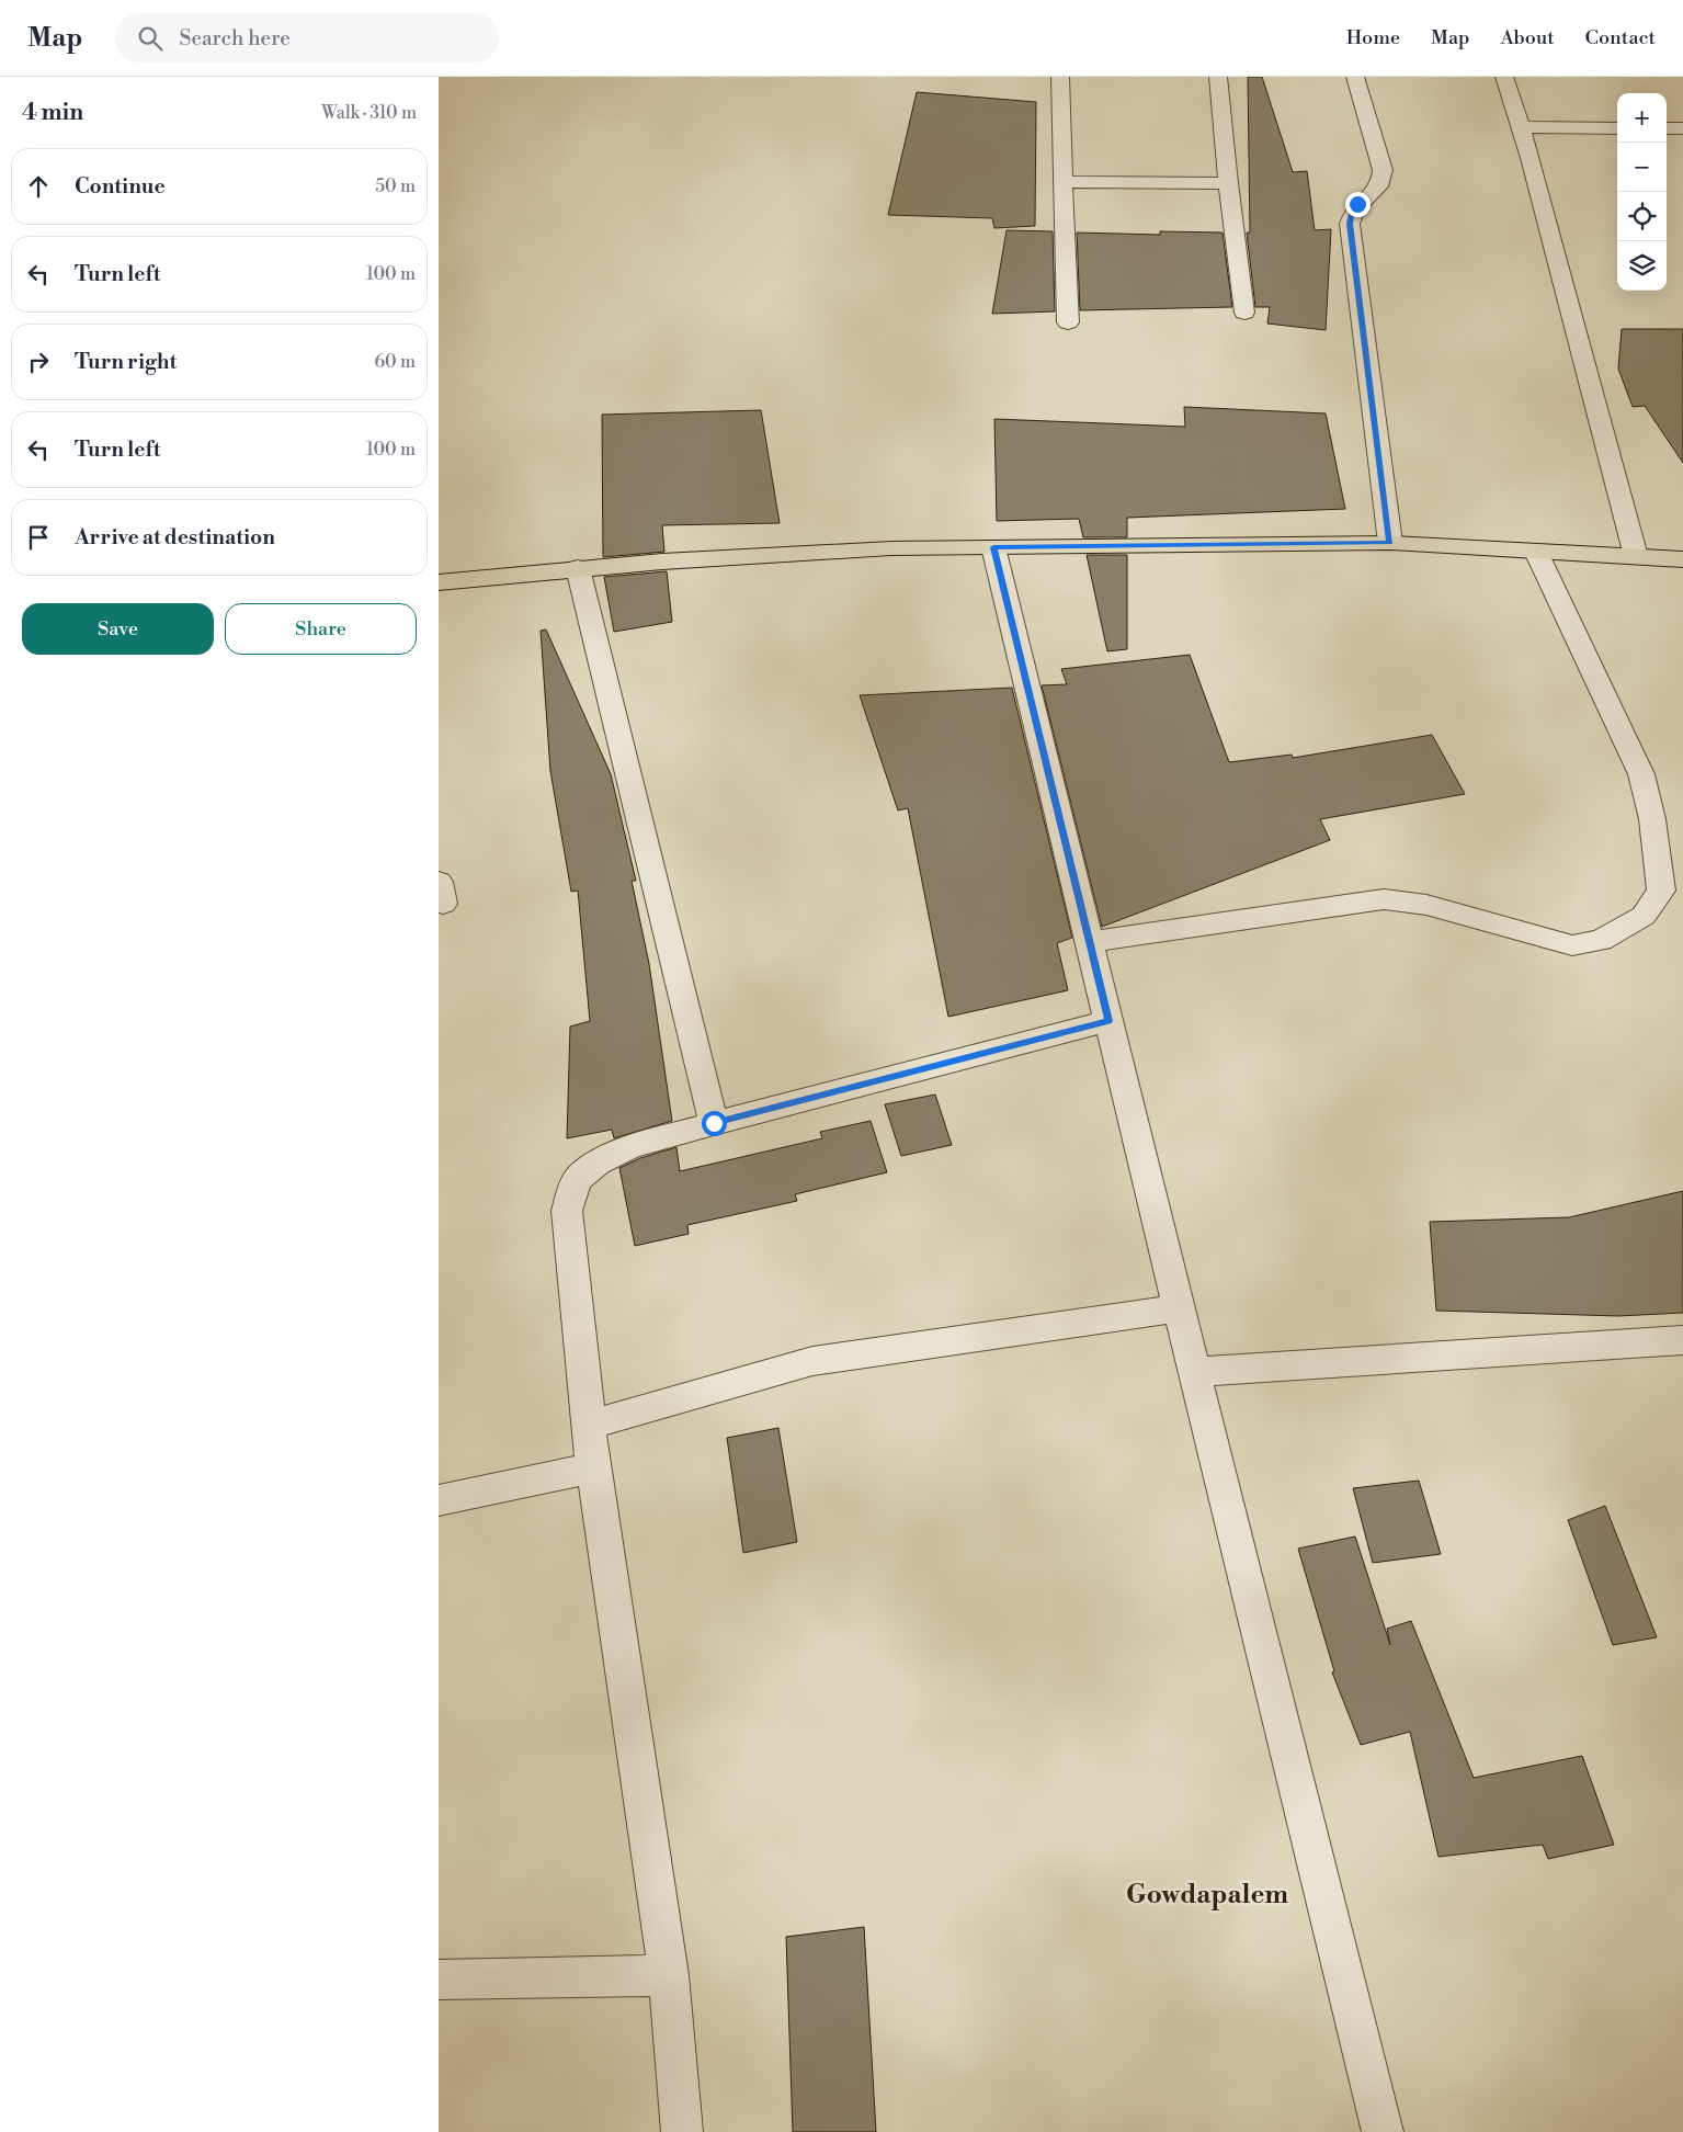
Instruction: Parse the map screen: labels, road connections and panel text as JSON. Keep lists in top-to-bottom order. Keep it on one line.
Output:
{"districts":["Gowdapalem"],"page":{"header":"Map","search":"Search here","nav":["Home","Map","About","Contact"],"heading":["4 min","Walk · 310 m"],"map_buttons":["+","−"],"list":[["Continue","50 m"],["Turn left","100 m"],["Turn right","60 m"],["Turn left","100 m"],"Arrive at destination"],"buttons":["Save","Share"]}}
